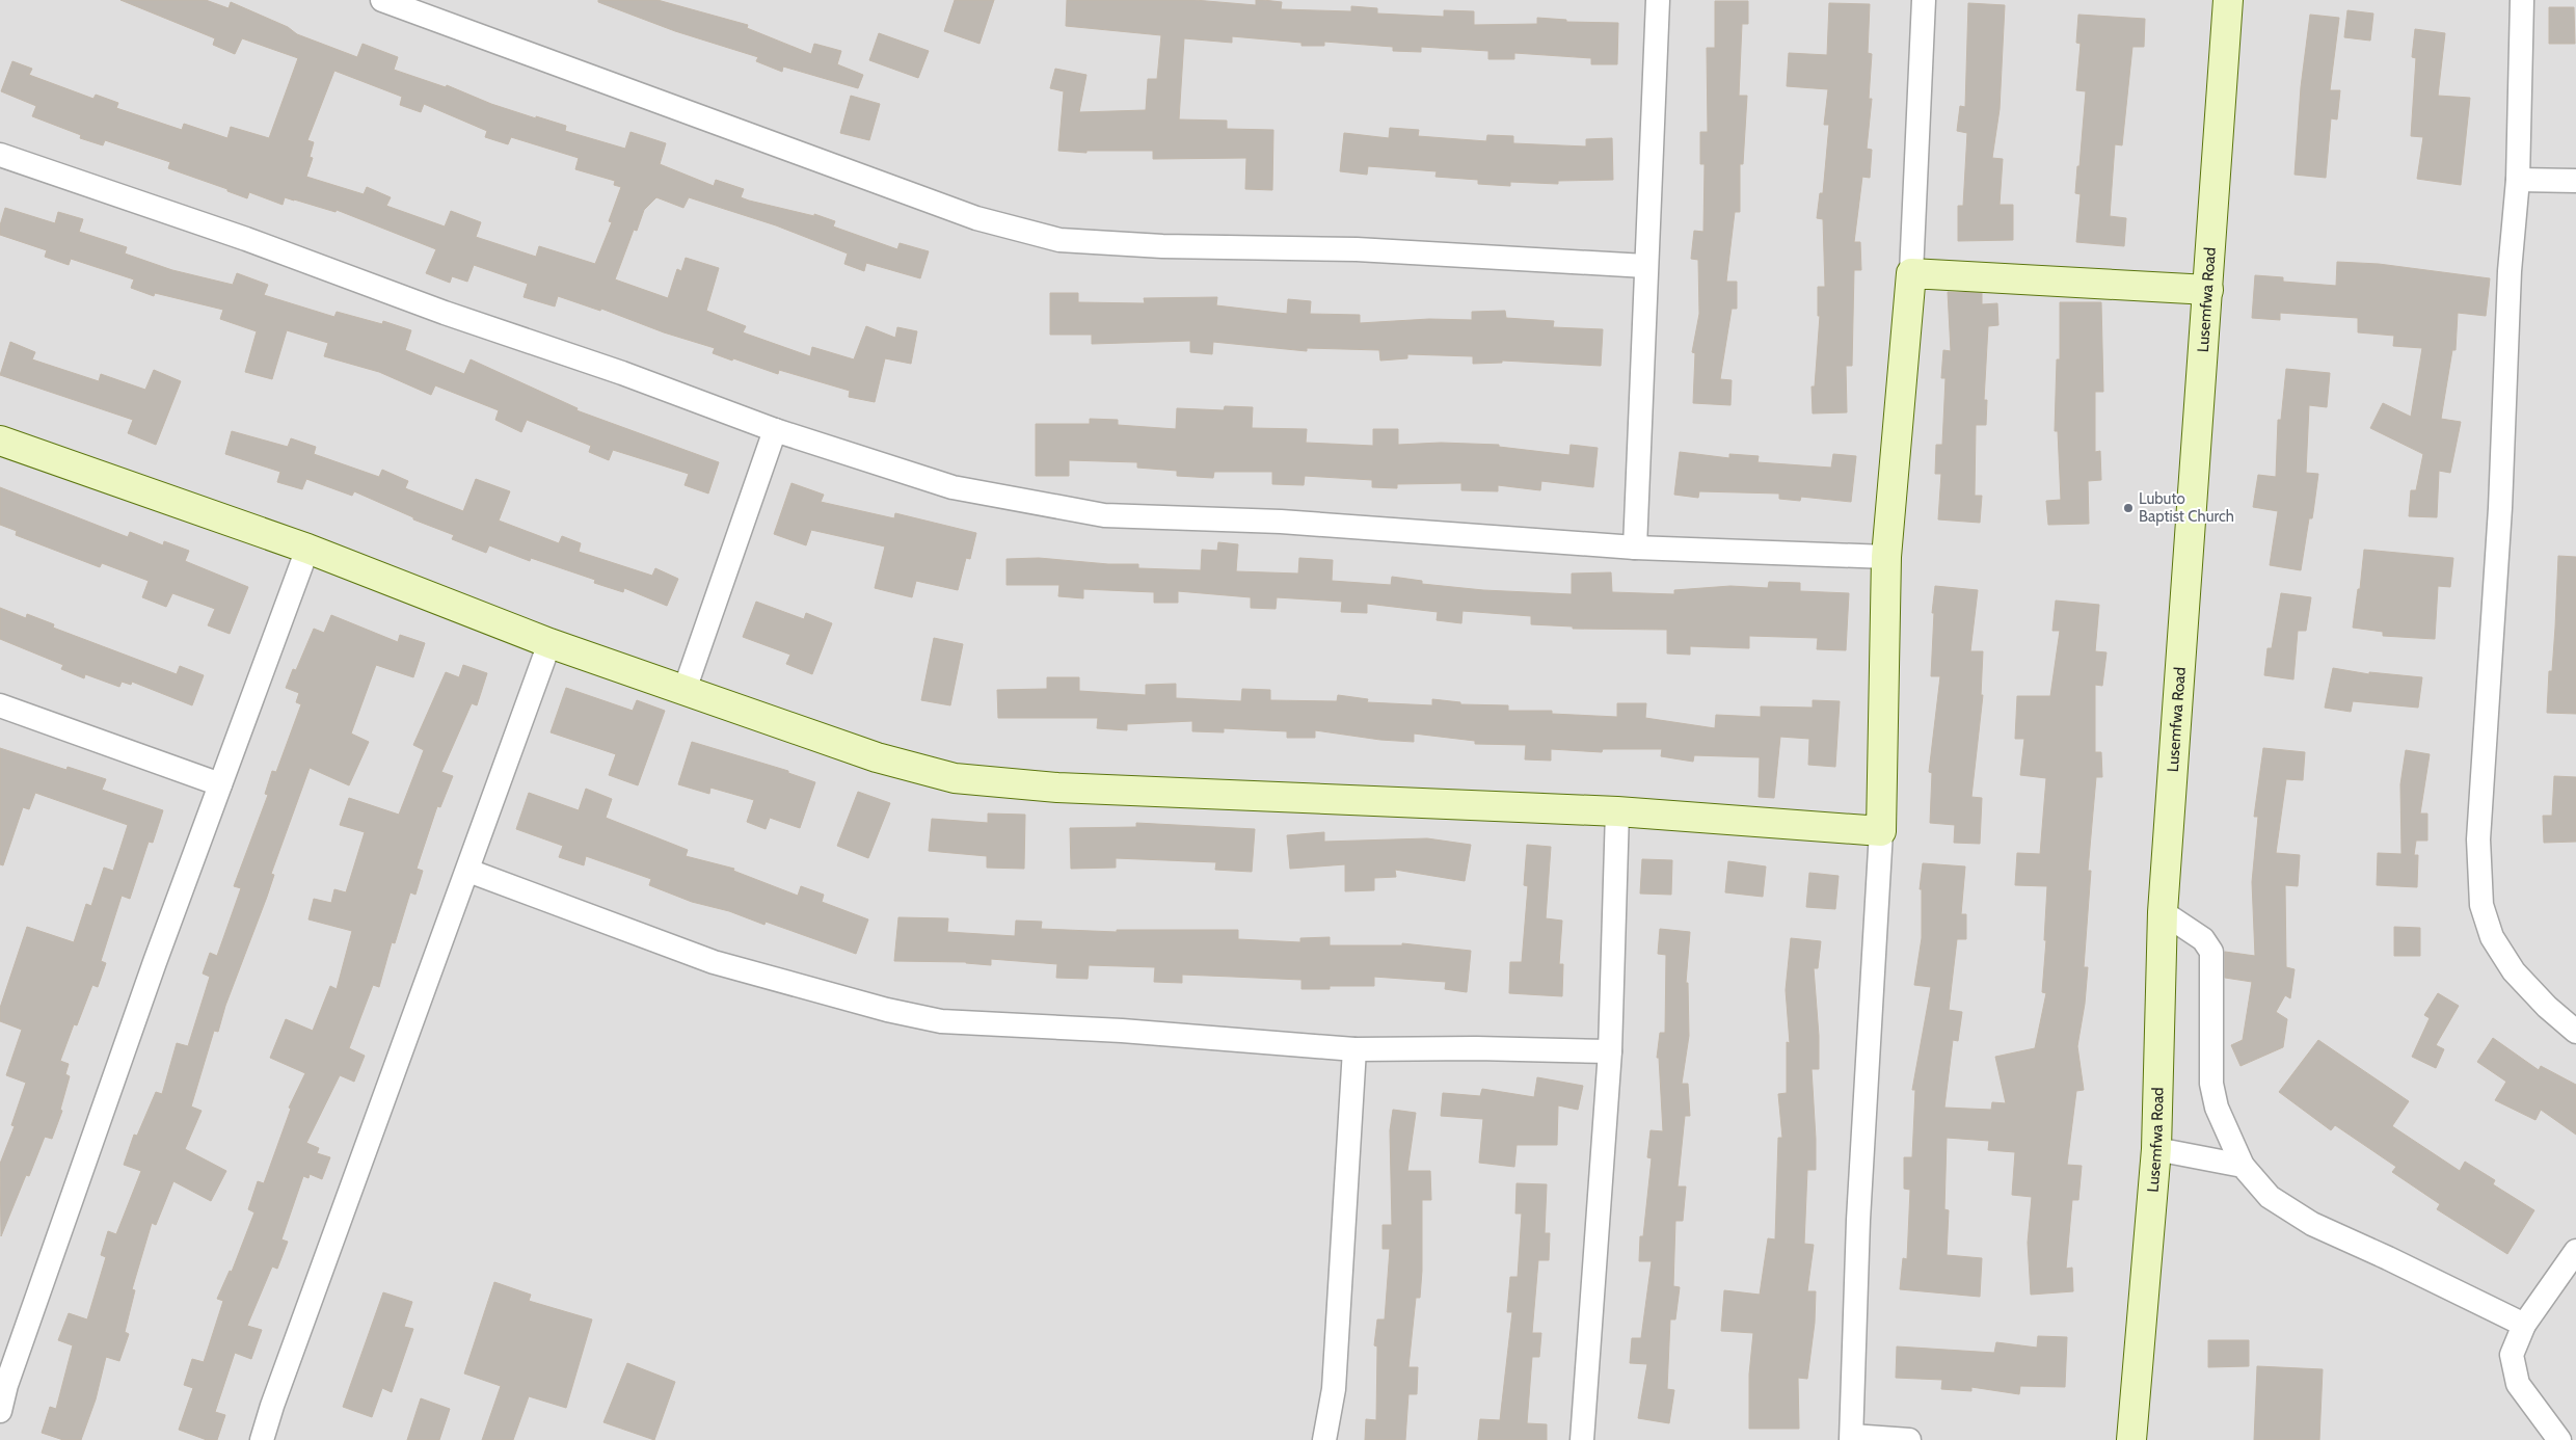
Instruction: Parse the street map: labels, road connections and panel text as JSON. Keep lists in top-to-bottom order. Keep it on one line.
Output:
{"streets":{"street":["Lusemfwa Road"]},"places":["Lubuto Baptist Church"]}
